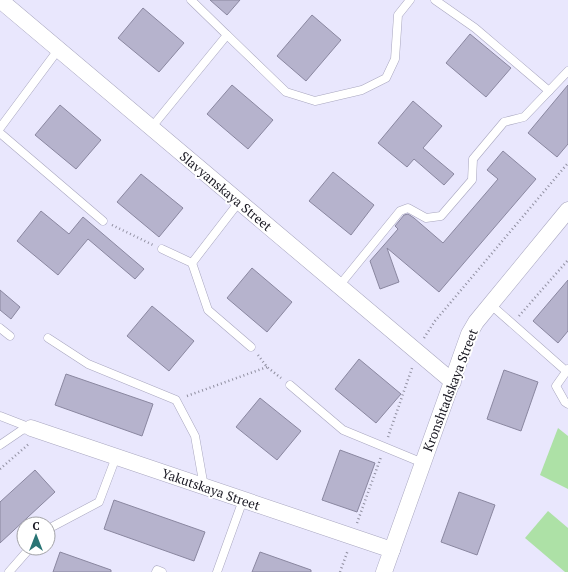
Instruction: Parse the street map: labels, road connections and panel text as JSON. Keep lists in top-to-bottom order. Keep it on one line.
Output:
{"streets":{"street":["Slavyanskaya Street","Kronshtadskaya Street","Yakutskaya Street"]},"crossings":[["Slavyanskaya Street","Kronshtadskaya Street"],["Kronshtadskaya Street","Yakutskaya Street"]],"north":"top"}
